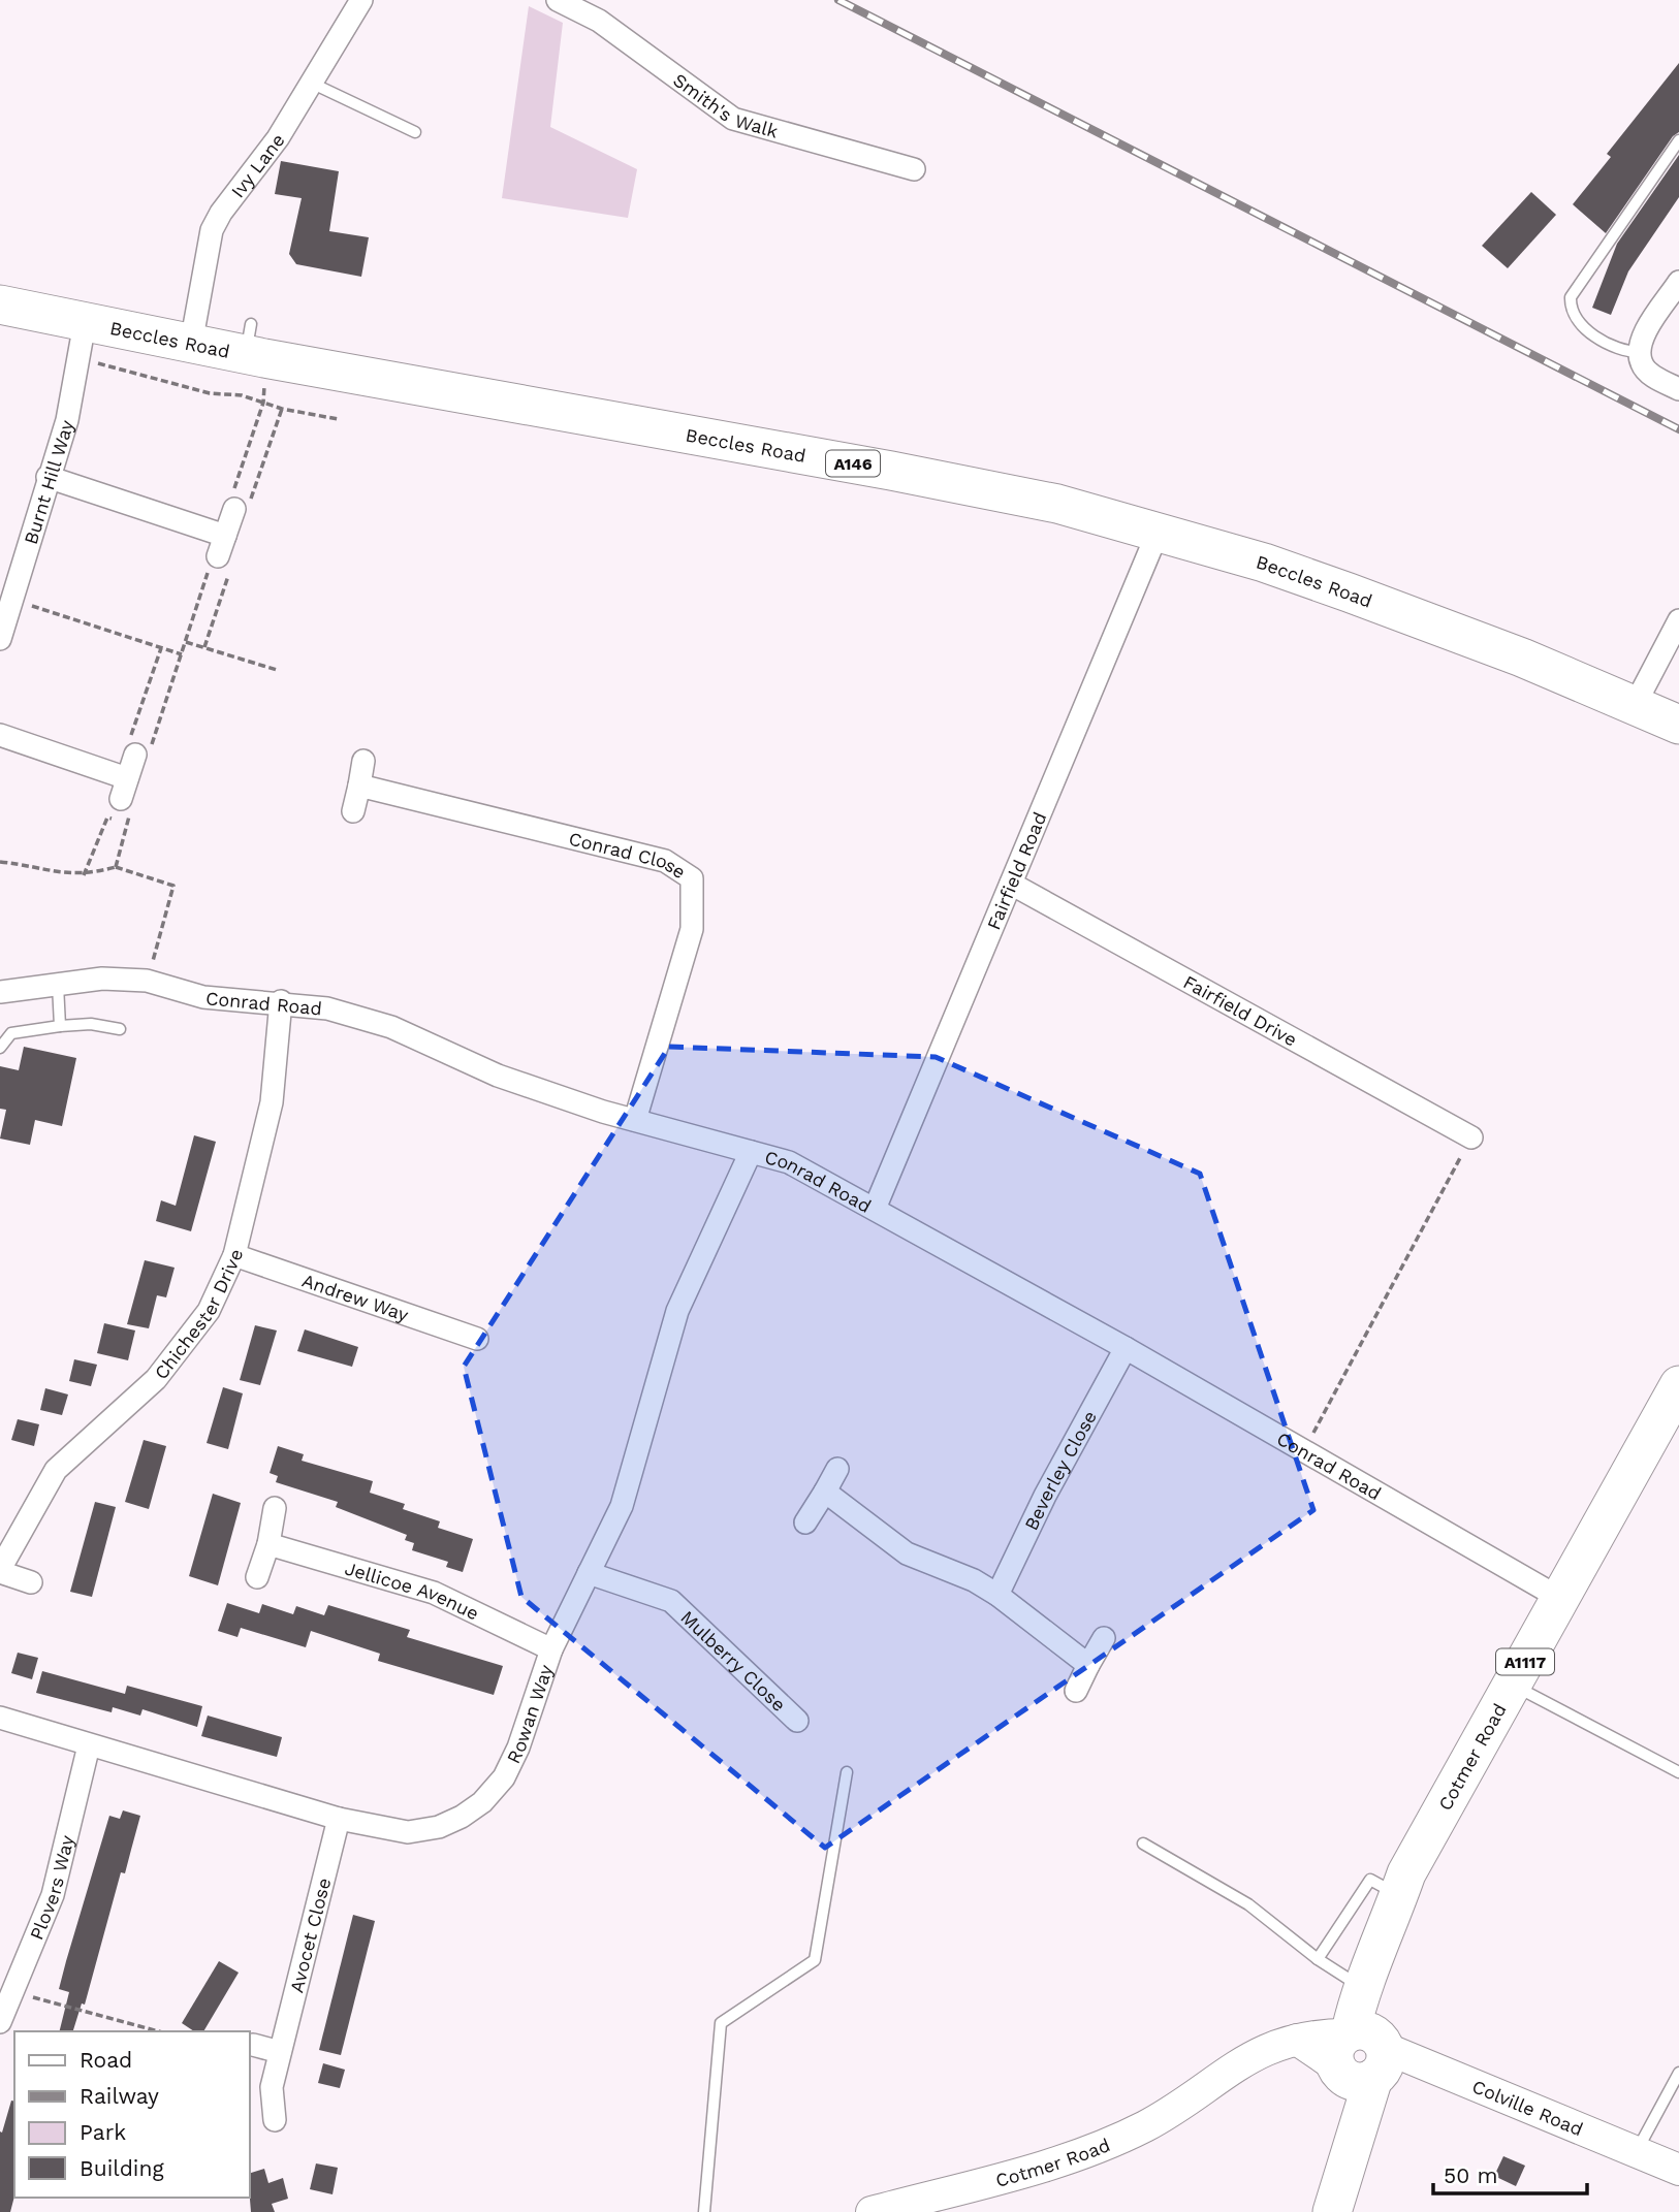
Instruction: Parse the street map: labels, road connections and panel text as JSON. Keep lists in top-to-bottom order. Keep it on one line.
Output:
{"streets":{"highway":["Beccles Road","A146","A1117","Cotmer Road"],"street":["Smith's Walk","Ivy Lane","Burnt Hill Way","Conrad Close","Fairfield Road","Conrad Road","Fairfield Drive","Andrew Way","Chichester Drive","Beverley Close","Jellicoe Avenue","Mulberry Close","Rowan Way","Plovers Way","Avocet Close","Colville Road"]},"crossings":[["Ivy Lane","Beccles Road"],["Beccles Road","Burnt Hill Way"],["Beccles Road","Fairfield Road"],["Conrad Close","Conrad Road"],["Fairfield Road","Conrad Road"],["Fairfield Road","Fairfield Drive"],["Conrad Road","Chichester Drive"],["Conrad Road","Beverley Close"],["Conrad Road","Rowan Way"],["Conrad Road","Cotmer Road"],["Andrew Way","Chichester Drive"],["Jellicoe Avenue","Rowan Way"],["Mulberry Close","Rowan Way"],["A1117","Cotmer Road"],["A1117","Colville Road"],["Rowan Way","Plovers Way"],["Rowan Way","Avocet Close"],["Cotmer Road","Colville Road"]],"legend":["Road","Railway","Park","Building"],"scale_bar":"50 m"}
